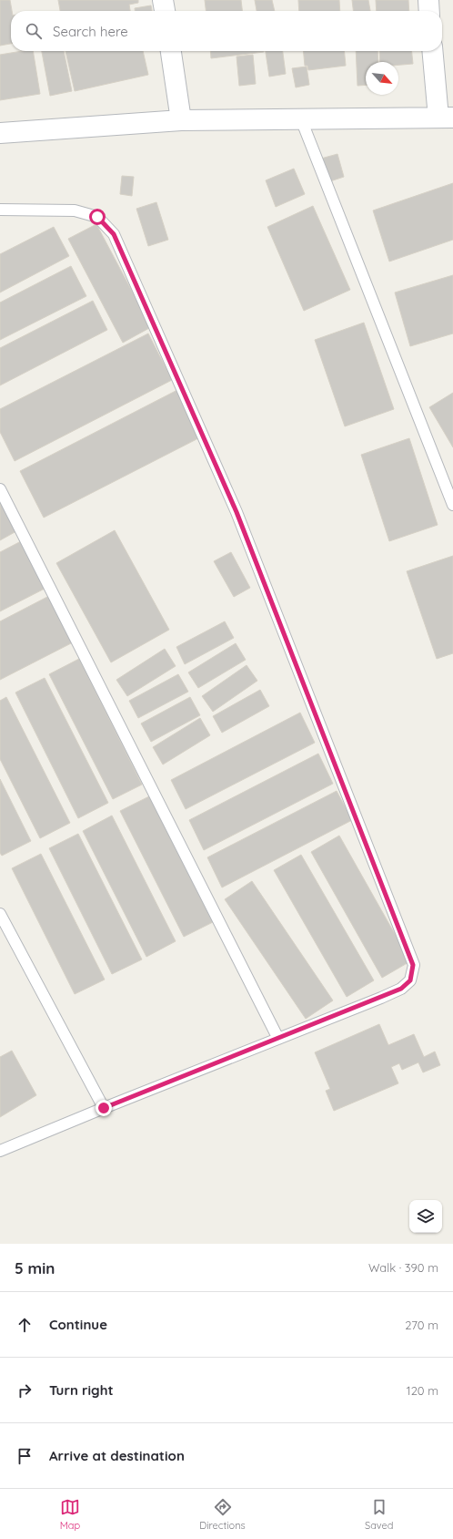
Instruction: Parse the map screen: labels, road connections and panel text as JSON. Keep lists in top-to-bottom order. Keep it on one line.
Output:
{"north":"bottom right","page":{"search":"Search here","heading":["5 min","Walk · 390 m"],"list":[["Continue","270 m"],["Turn right","120 m"],"Arrive at destination"],"nav":["Map","Directions","Saved"]}}
